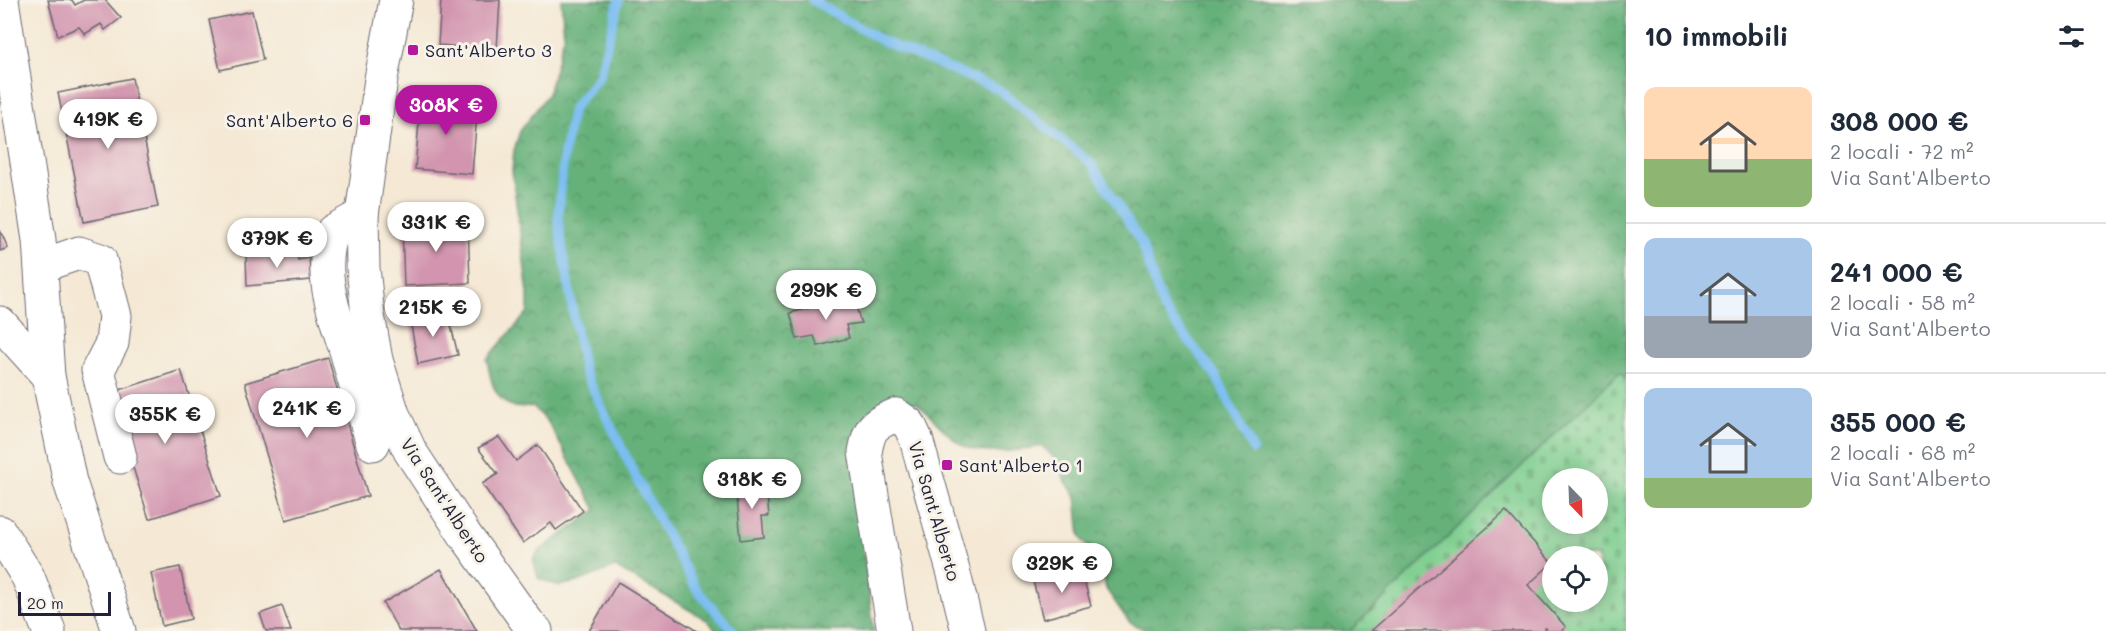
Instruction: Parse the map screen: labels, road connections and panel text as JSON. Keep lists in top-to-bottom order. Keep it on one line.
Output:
{"streets":{"street":["Via Sant'Alberto"]},"places":{"transit":["Sant'Alberto 3","Sant'Alberto 6","Sant'Alberto 1"]},"scale_bar":"20 m","north":"bottom right","page":{"heading":"10 immobili","list":[{"name":"308 000 €","note":"2 locali · 72 m² · Via Sant'Alberto"},{"name":"241 000 €","note":"2 locali · 58 m² · Via Sant'Alberto"},{"name":"355 000 €","note":"2 locali · 68 m² · Via Sant'Alberto"}],"price":["308K €","419K €","331K €","379K €","299K €","215K €","241K €","355K €","318K €","329K €"],"scale":"20 m"}}
